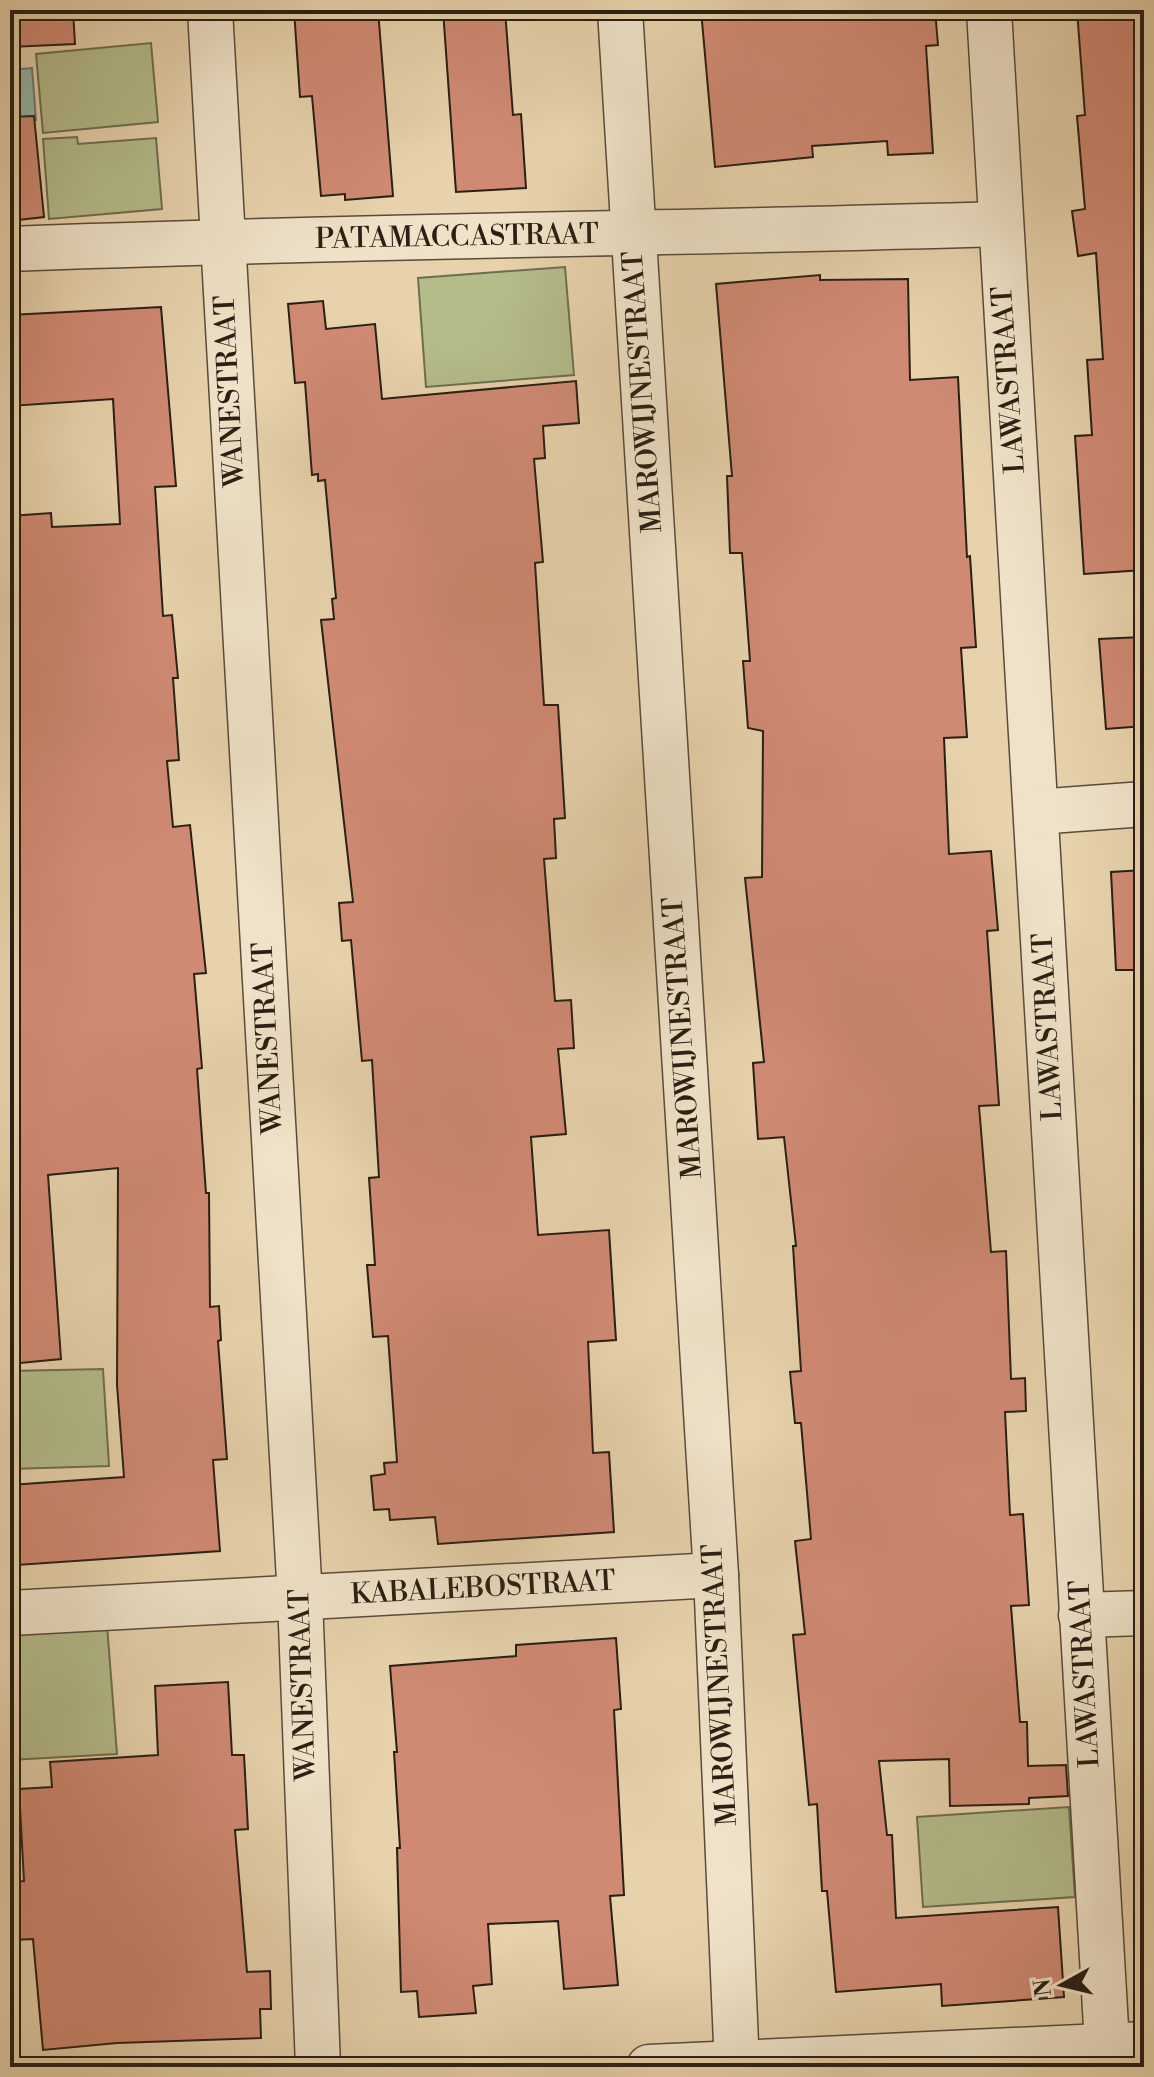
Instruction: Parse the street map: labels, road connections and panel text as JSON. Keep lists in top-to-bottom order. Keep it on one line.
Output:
{"streets":{"street":["PATAMACCASTRAAT","LAWASTRAAT","WANESTRAAT","MAROWIJNESTRAAT","KABALEBOSTRAAT"]},"crossings":[["PATAMACCASTRAAT","LAWASTRAAT"],["PATAMACCASTRAAT","WANESTRAAT"],["PATAMACCASTRAAT","MAROWIJNESTRAAT"],["WANESTRAAT","KABALEBOSTRAAT"],["MAROWIJNESTRAAT","KABALEBOSTRAAT"]],"north":"left"}
